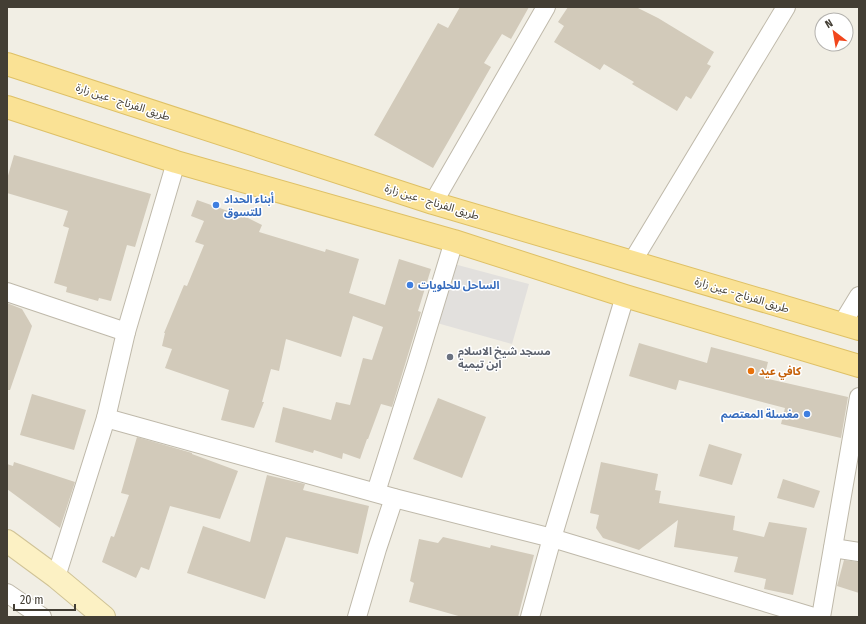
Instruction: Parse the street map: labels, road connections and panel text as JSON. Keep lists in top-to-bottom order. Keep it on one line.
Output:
{"streets":{"main road":["طريق الفرناج - عين زارة"]},"places":["أبناء الحداد للتسوق","الساحل للحلويات","مسجد شيخ الاسلام ابن تيمية","كافي عيد","مغسلة المعتصم"],"scale_bar":"20 m","north":"top left"}
